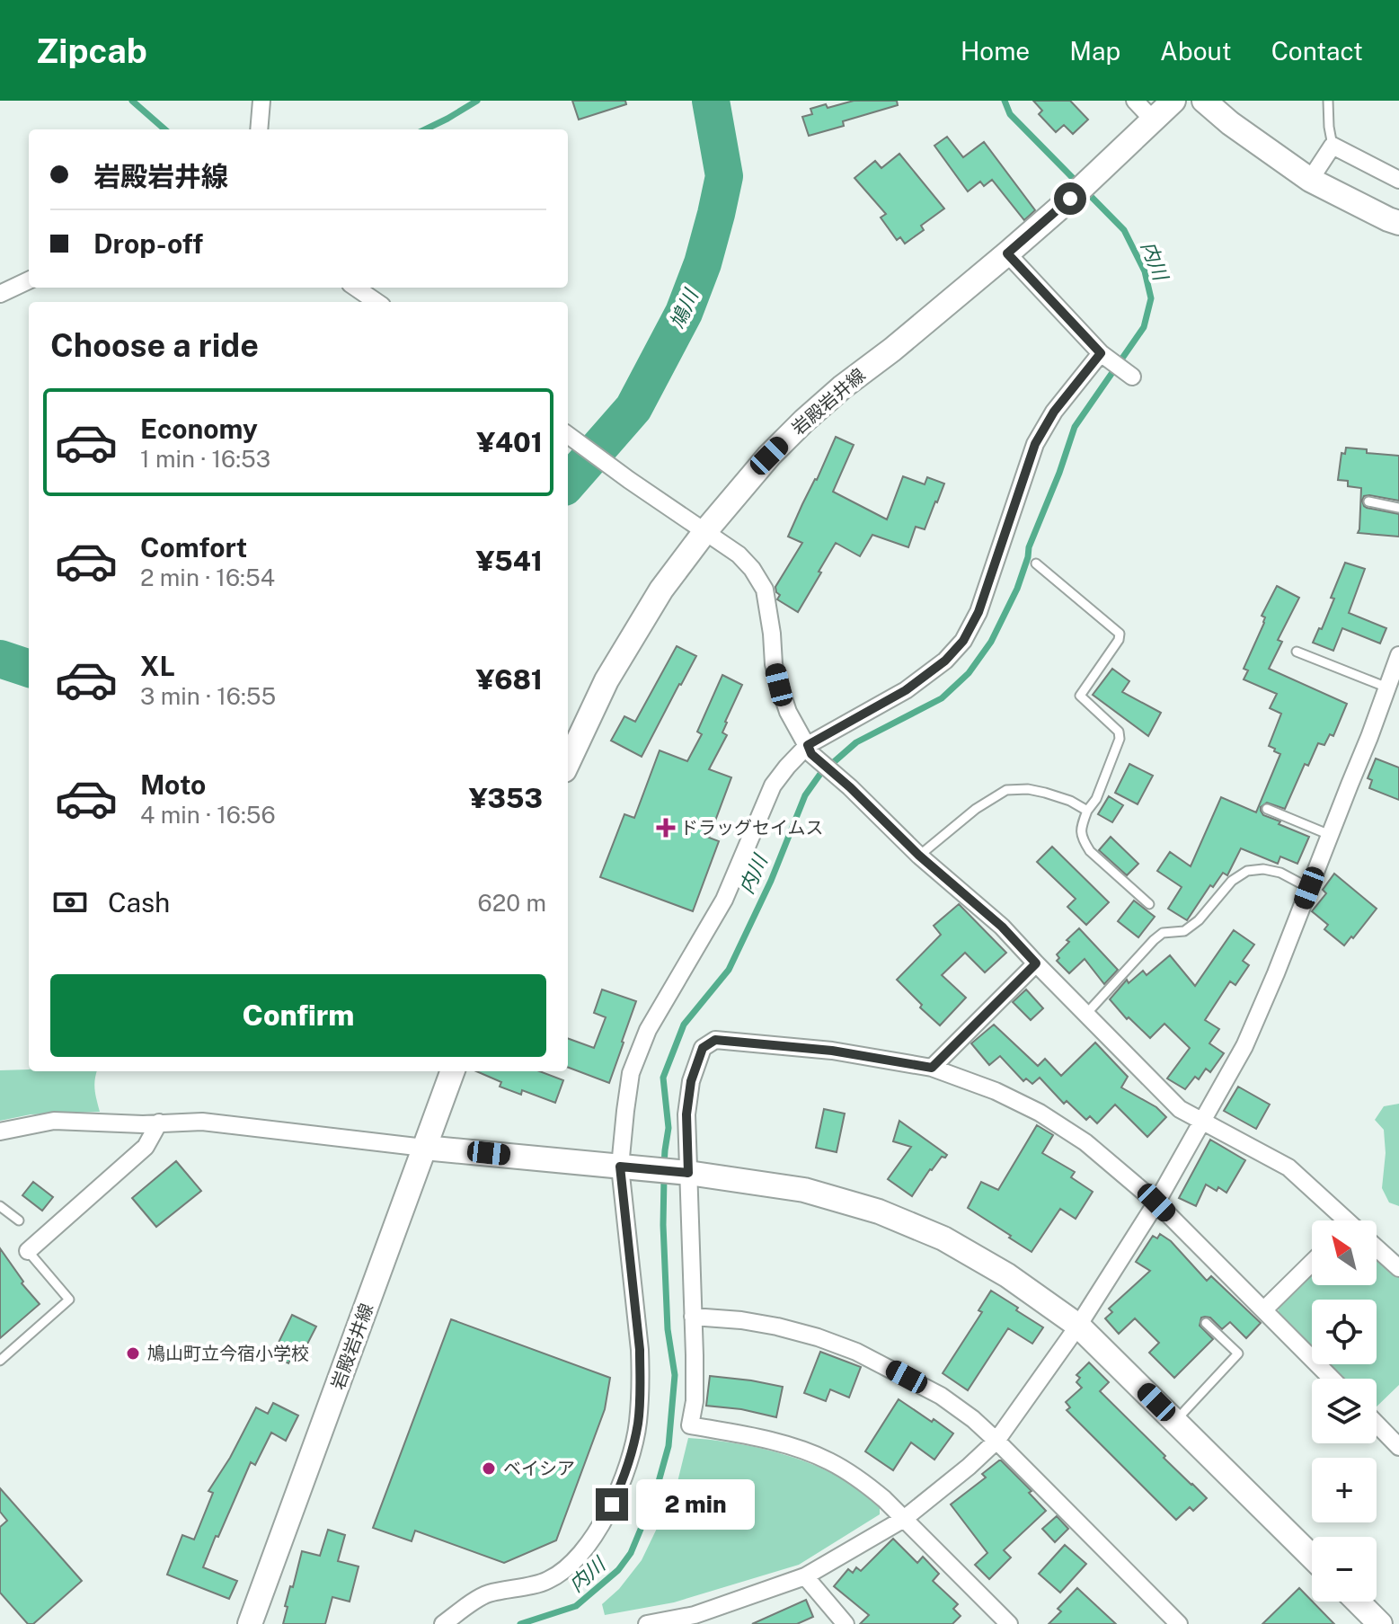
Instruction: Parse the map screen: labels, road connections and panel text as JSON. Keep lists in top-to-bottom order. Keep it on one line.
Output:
{"streets":{"main road":["岩殿岩井線"]},"water":["内川","鳩川"],"places":{"health":["ドラッグセイムス"],"other":["鳩山町立今宿小学校","ベイシア"]},"north":"top left","page":{"header":"Zipcab","nav":["Home","Map","About","Contact"],"banner":["岩殿岩井線","Drop-off"],"heading":"Choose a ride","list":[{"name":"Economy","note":"1 min · 16:53","value":"¥401"},{"name":"Comfort","note":"2 min · 16:54","value":"¥541"},{"name":"XL","note":"3 min · 16:55","value":"¥681"},{"name":"Moto","note":"4 min · 16:56","value":"¥353"}],"pay":["Cash","620 m"],"buttons":"Confirm","map_buttons":["+","−"],"bubble":"2 min"}}
